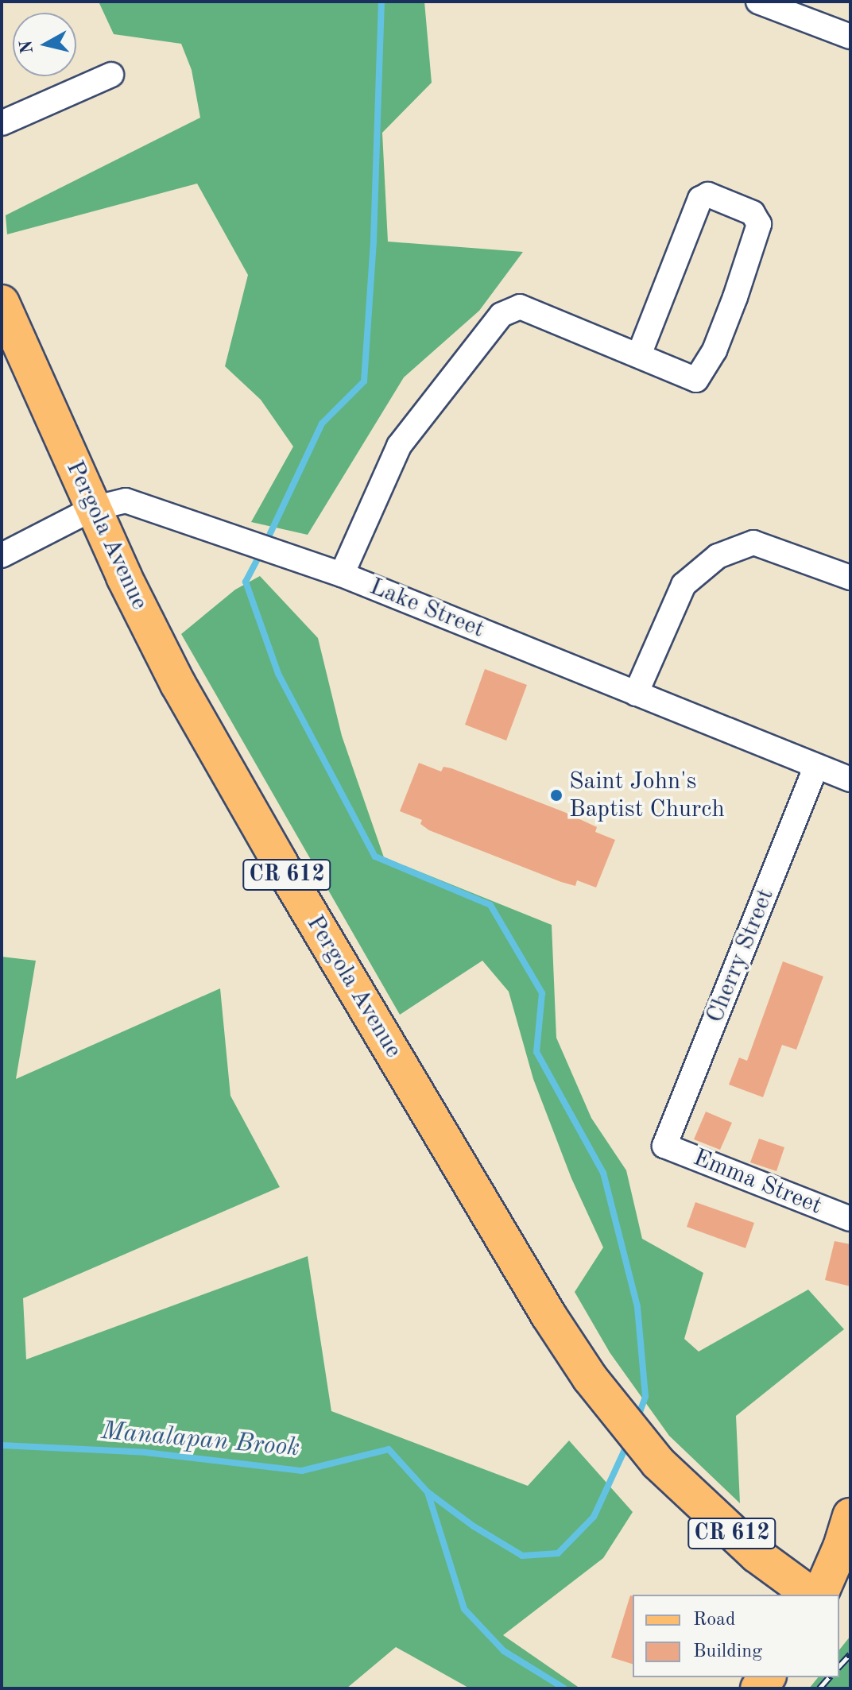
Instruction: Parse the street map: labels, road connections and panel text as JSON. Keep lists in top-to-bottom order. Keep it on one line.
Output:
{"streets":{"main road":["Pergola Avenue","CR 612"],"street":["Lake Street","Cherry Street","Emma Street"]},"crossings":[["Pergola Avenue","Lake Street"],["Lake Street","Cherry Street"],["Cherry Street","Emma Street"]],"water":["Manalapan Brook"],"places":["Saint John's Baptist Church"],"legend":["Road","Building"],"north":"left"}
